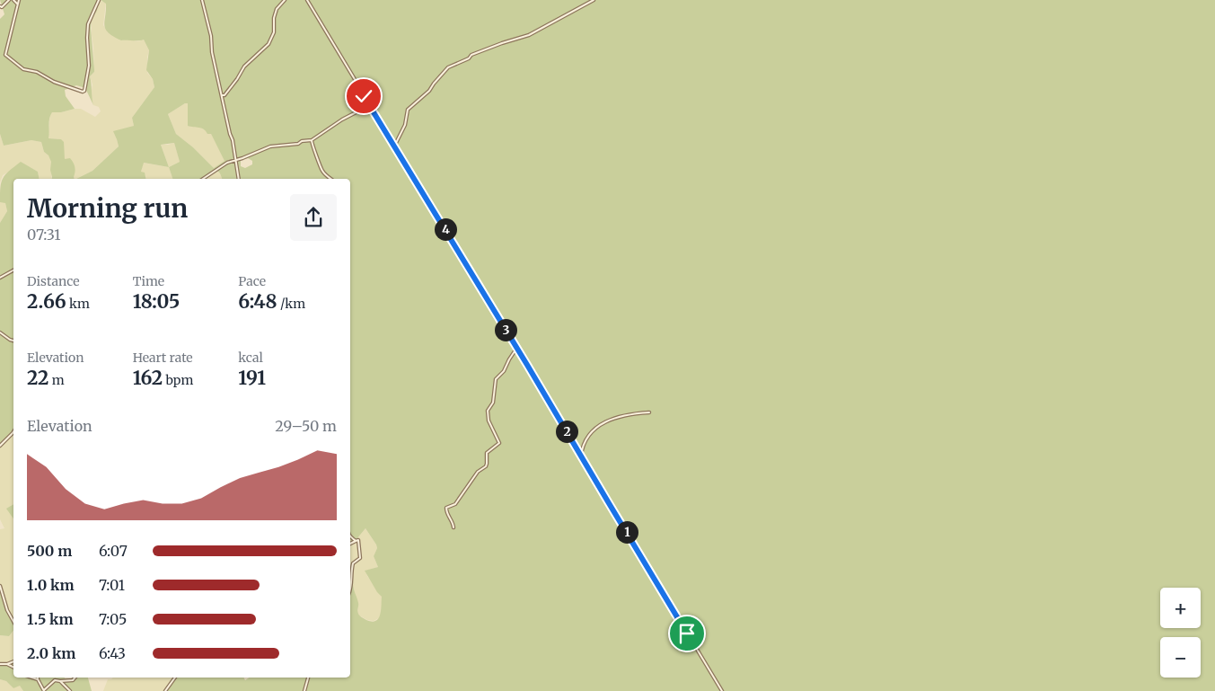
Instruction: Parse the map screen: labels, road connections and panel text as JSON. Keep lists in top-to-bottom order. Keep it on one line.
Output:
{"page":{"heading":["Morning run","07:31"],"pins":["4","3","2","1"],"stats":[["Distance","2.66 km"],["Time","18:05"],["Pace","6:48 /km"],["Elevation","22 m"],["Heart rate","162 bpm"],["kcal","191"]],"chart":["Elevation","29–50 m"],"list":[{"name":"500 m","note":"6:07"},{"name":"1.0 km","note":"7:01"},{"name":"1.5 km","note":"7:05"},{"name":"2.0 km","note":"6:43"}],"map_buttons":["+","−"]}}
